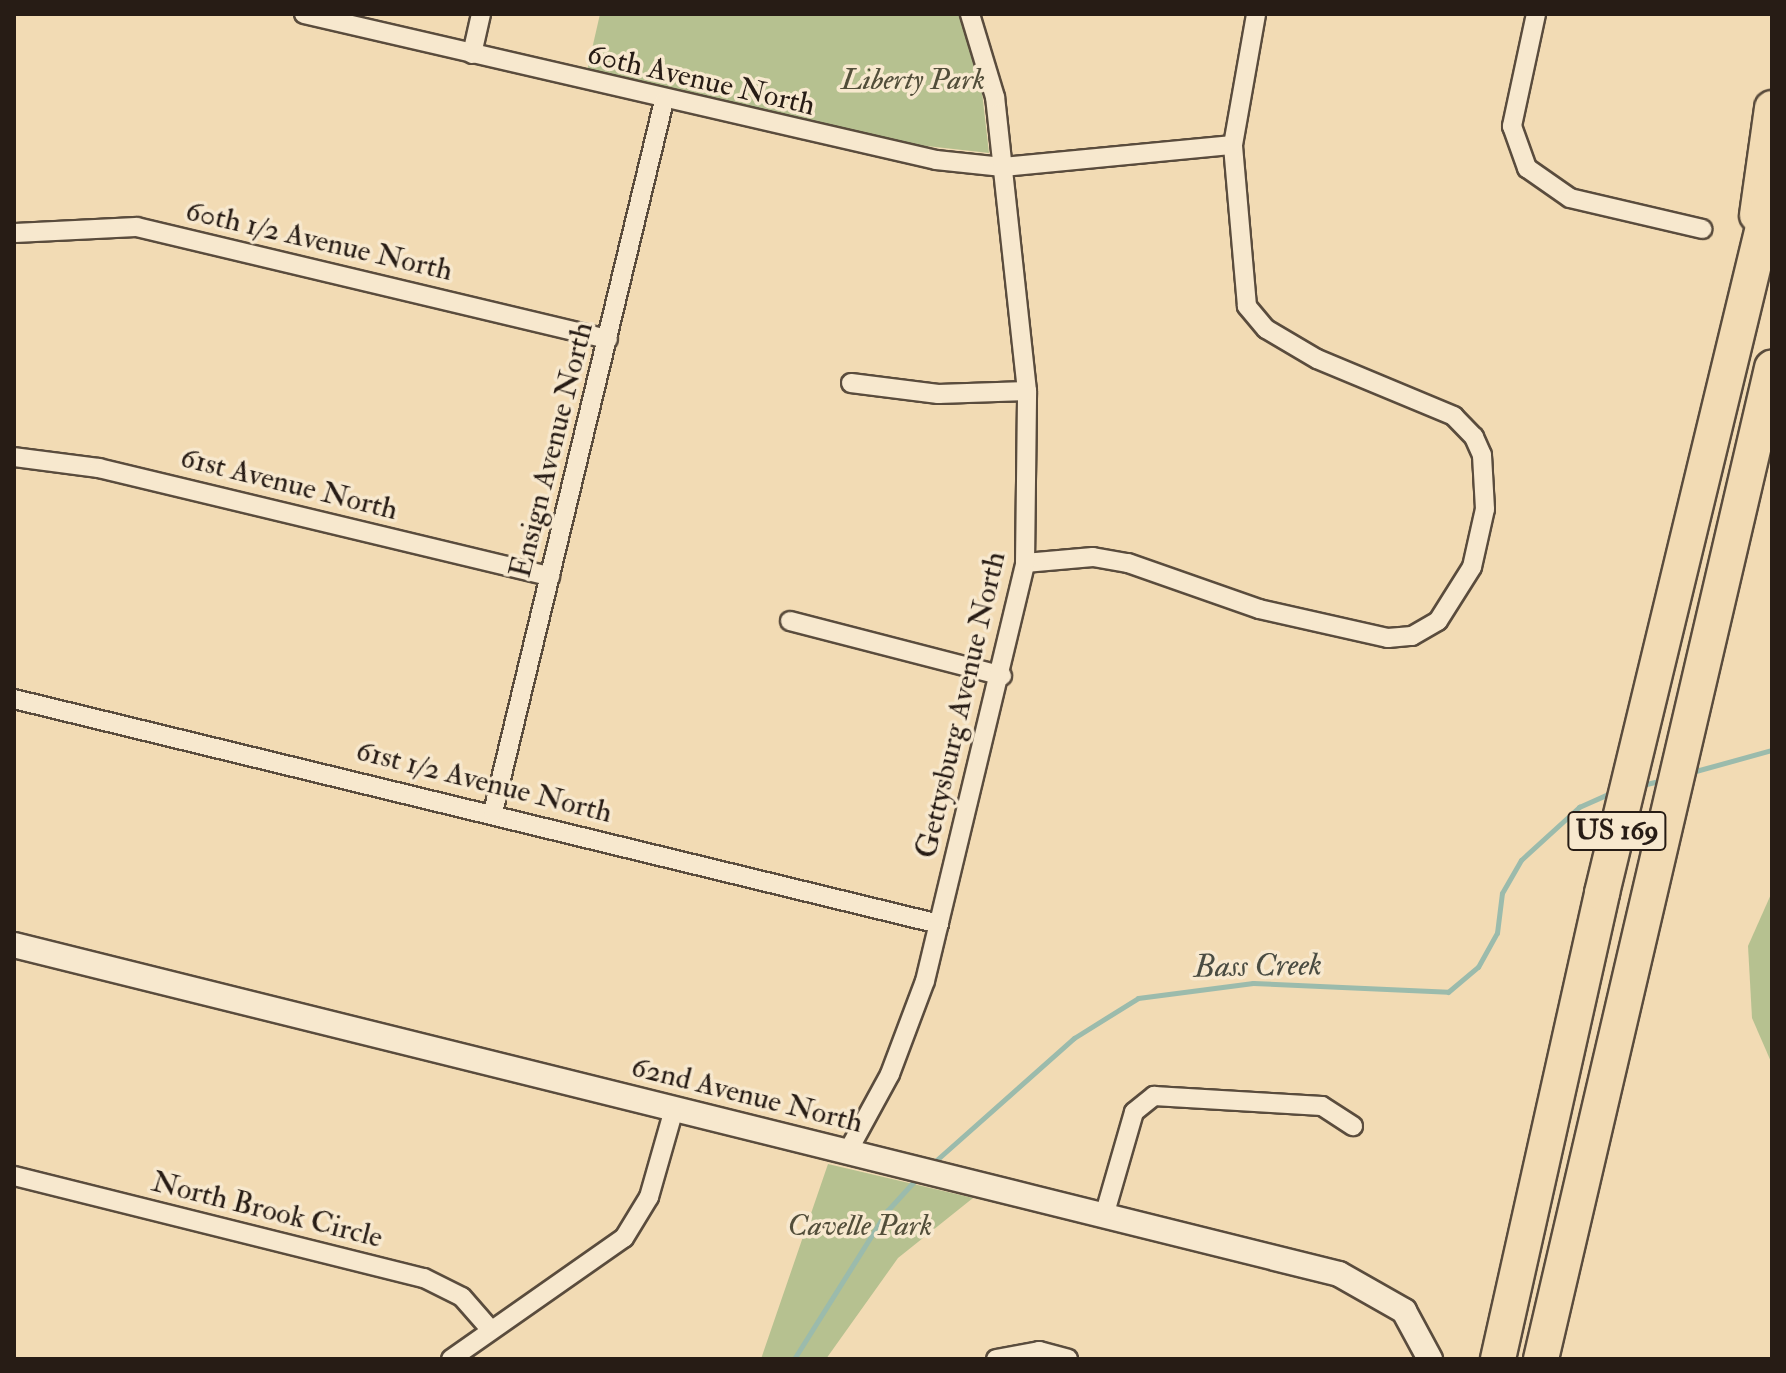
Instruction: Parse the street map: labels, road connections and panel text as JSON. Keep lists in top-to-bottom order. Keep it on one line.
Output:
{"streets":{"highway":["US 169"],"street":["60th Avenue North","60th 1/2 Avenue North","Ensign Avenue North","61st Avenue North","Gettysburg Avenue North","61st 1/2 Avenue North","62nd Avenue North","North Brook Circle"]},"crossings":[["60th Avenue North","Ensign Avenue North"],["60th Avenue North","Gettysburg Avenue North"],["60th 1/2 Avenue North","Ensign Avenue North"],["Ensign Avenue North","61st Avenue North"],["Ensign Avenue North","61st 1/2 Avenue North"],["Gettysburg Avenue North","61st 1/2 Avenue North"],["Gettysburg Avenue North","62nd Avenue North"]],"water":["Bass Creek"],"parks":["Liberty Park","Cavelle Park"]}
